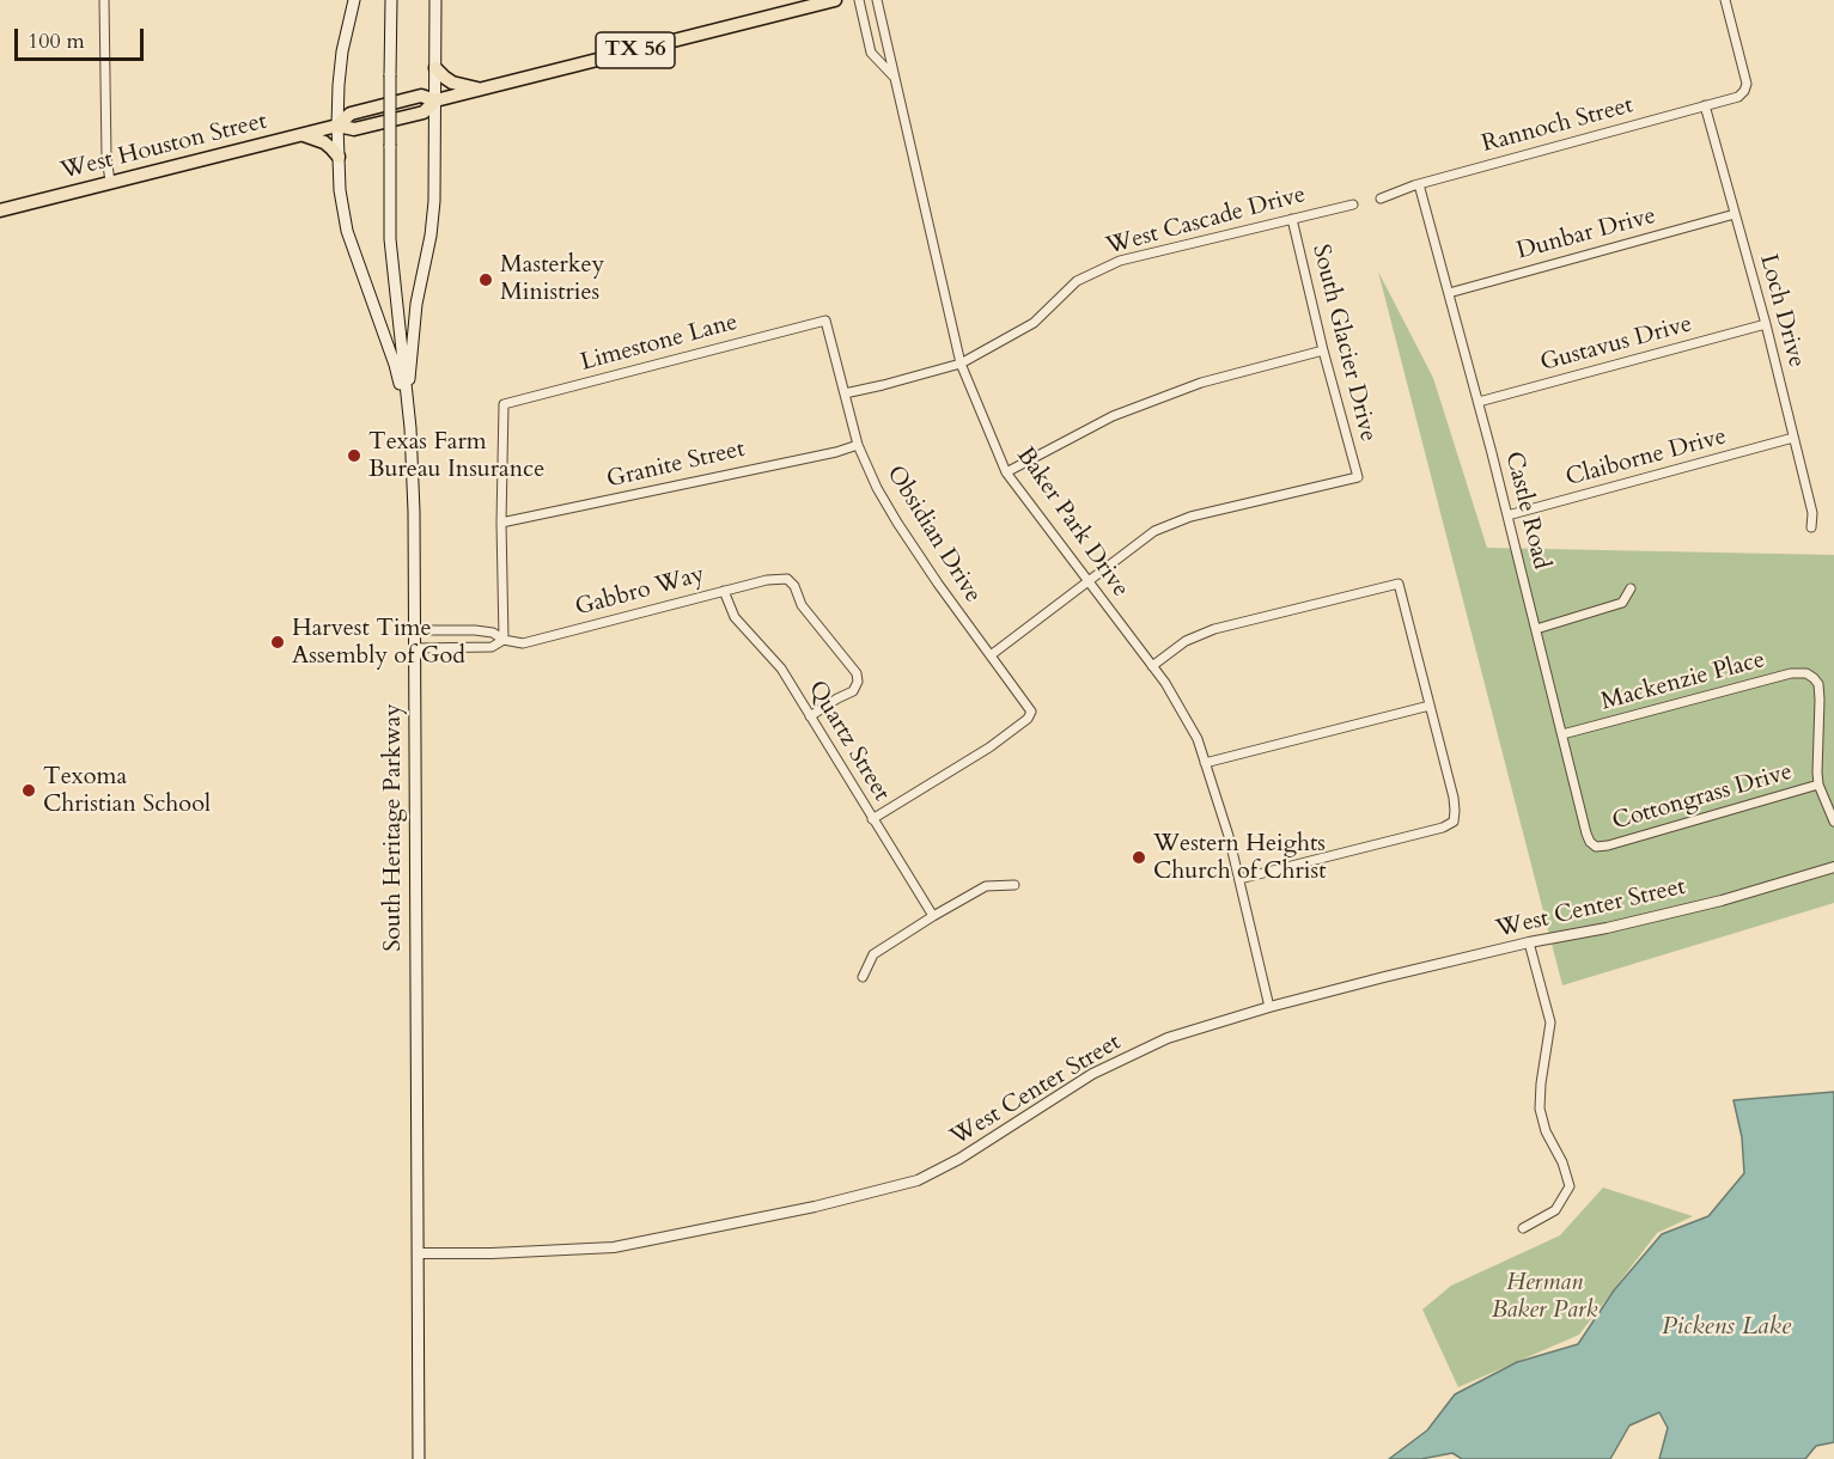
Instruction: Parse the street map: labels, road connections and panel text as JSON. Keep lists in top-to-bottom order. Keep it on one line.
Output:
{"streets":{"main road":["TX 56","West Houston Street","South Heritage Parkway"],"street":["Rannoch Street","West Cascade Drive","Dunbar Drive","Loch Drive","Limestone Lane","South Glacier Drive","Gustavus Drive","Claiborne Drive","Granite Street","Castle Road","Baker Park Drive","Obsidian Drive","Gabbro Way","Mackenzie Place","Quartz Street","Cottongrass Drive","West Center Street"]},"crossings":[["Rannoch Street","Loch Drive"],["Rannoch Street","Castle Road"],["West Cascade Drive","South Glacier Drive"],["West Cascade Drive","Baker Park Drive"],["West Cascade Drive","Obsidian Drive"],["Dunbar Drive","Loch Drive"],["Dunbar Drive","Castle Road"],["Loch Drive","Gustavus Drive"],["Loch Drive","Claiborne Drive"],["Limestone Lane","Granite Street"],["Limestone Lane","Obsidian Drive"],["South Glacier Drive","Baker Park Drive"],["Gustavus Drive","Castle Road"],["Claiborne Drive","Castle Road"],["Granite Street","Obsidian Drive"],["Castle Road","Mackenzie Place"],["Castle Road","Cottongrass Drive"],["Baker Park Drive","West Center Street"],["Obsidian Drive","Quartz Street"],["Gabbro Way","Quartz Street"],["Gabbro Way","South Heritage Parkway"],["Mackenzie Place","Cottongrass Drive"],["South Heritage Parkway","West Center Street"]],"water":["Pickens Lake"],"parks":["Herman Baker Park"],"places":["Masterkey Ministries","Texas Farm Bureau Insurance","Harvest Time Assembly of God","Texoma Christian School","Western Heights Church of Christ"],"scale_bar":"100 m"}
